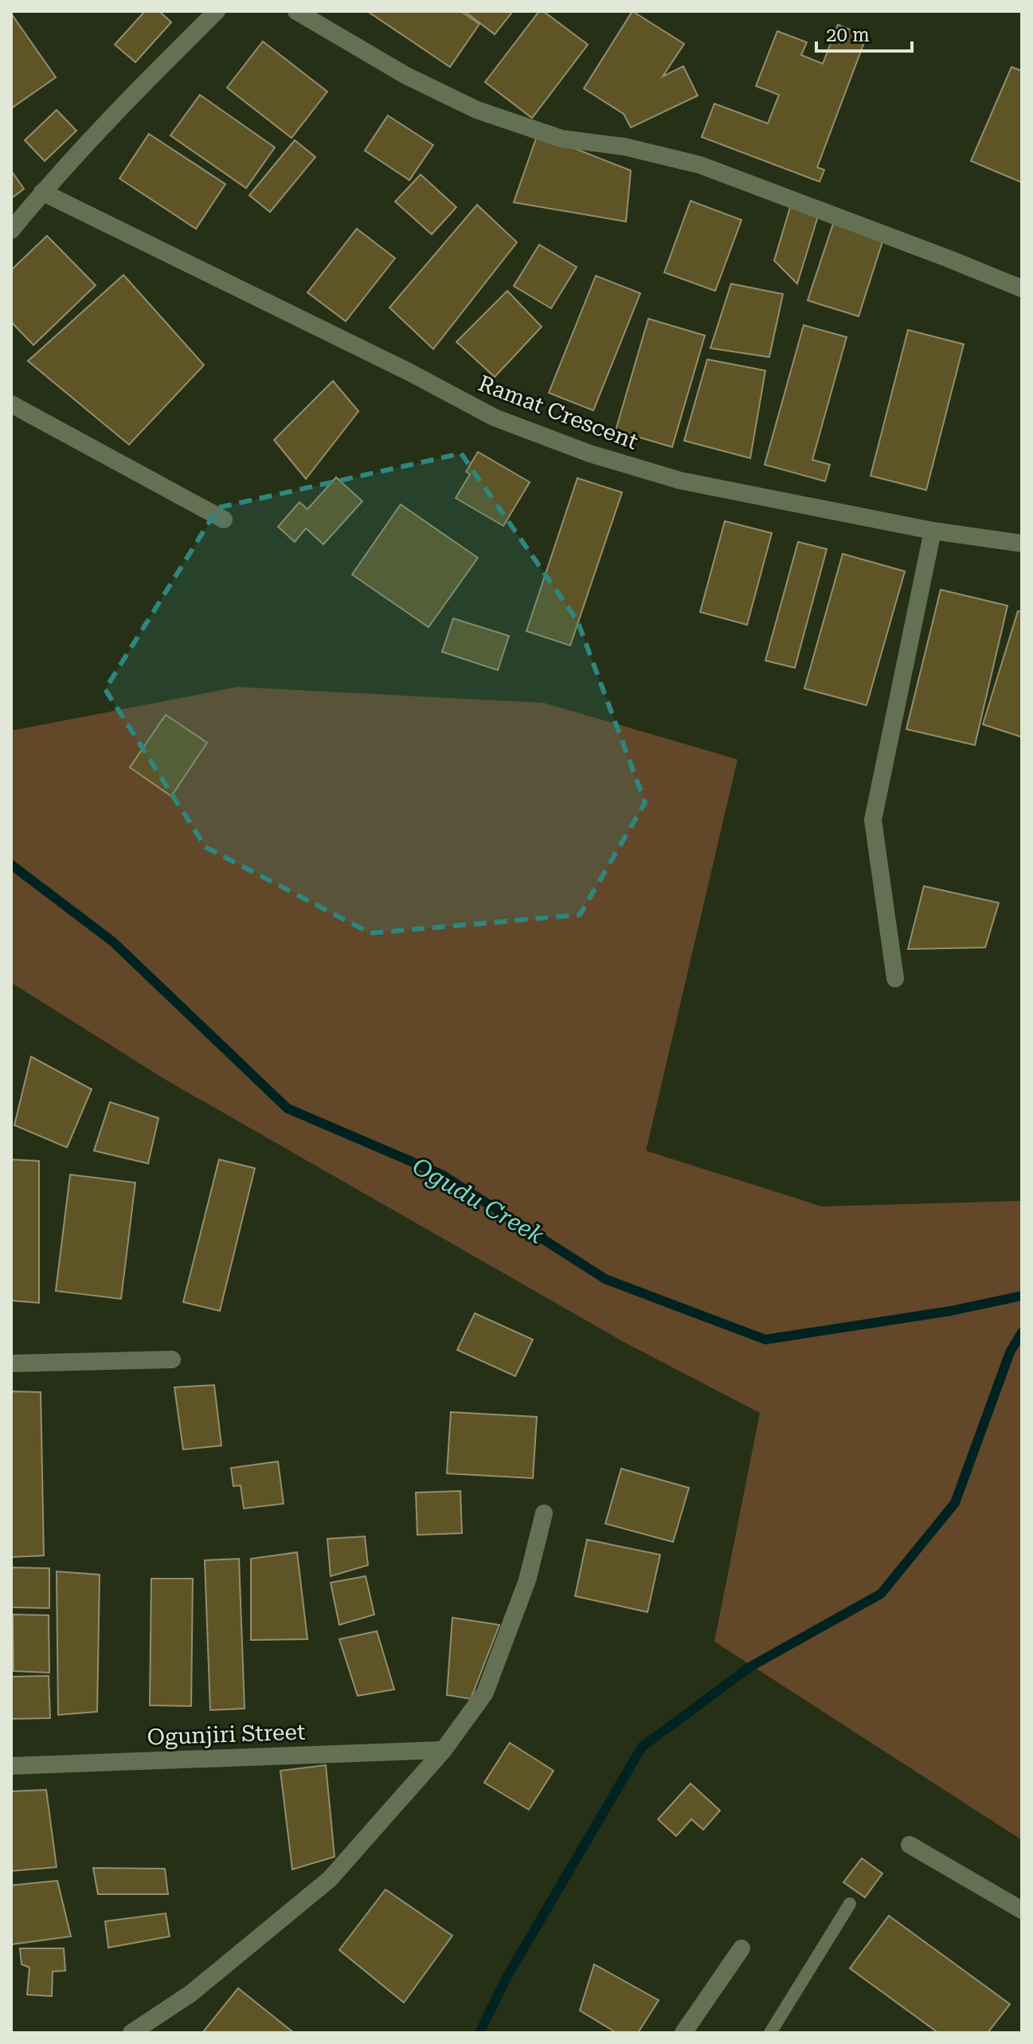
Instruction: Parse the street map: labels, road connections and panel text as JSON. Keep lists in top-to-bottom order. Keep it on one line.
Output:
{"streets":{"street":["Ramat Crescent","Ogunjiri Street"]},"water":["Ogudu Creek"],"scale_bar":"20 m"}
